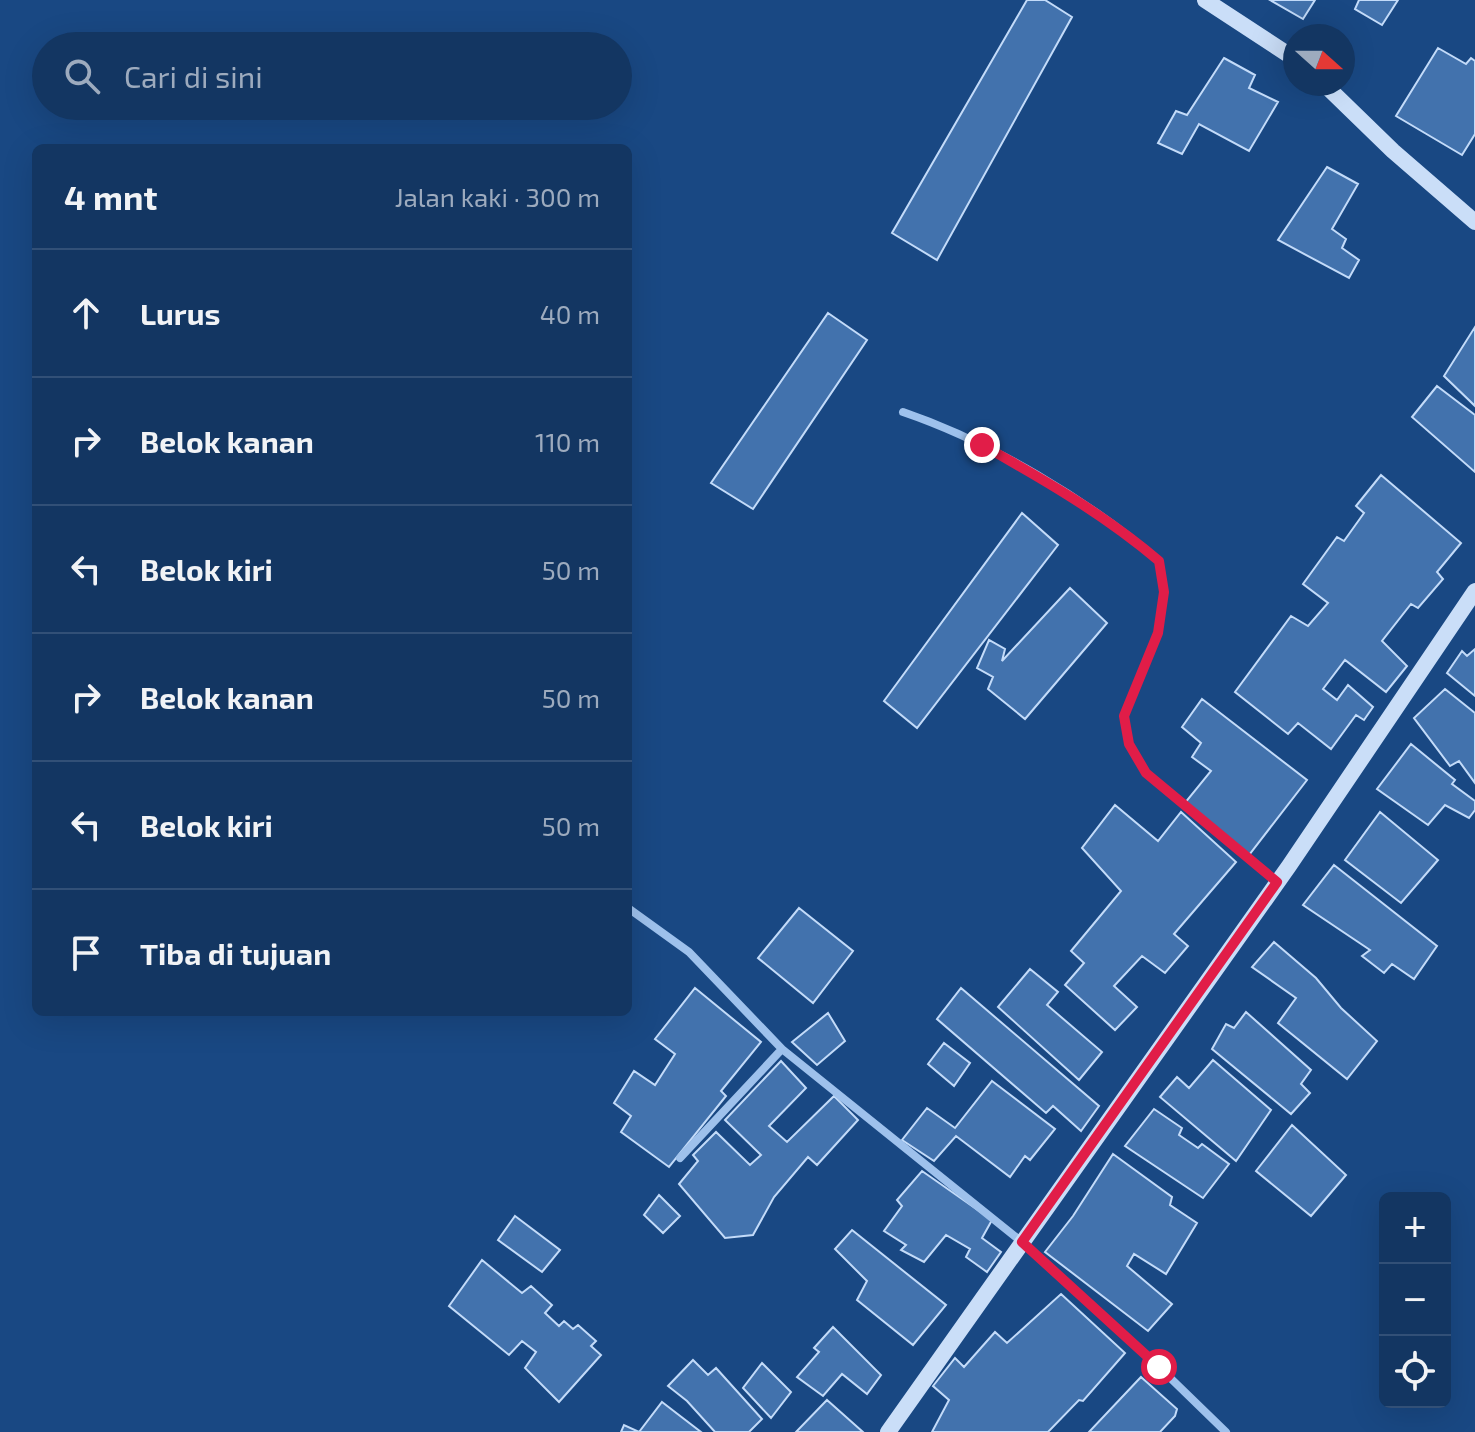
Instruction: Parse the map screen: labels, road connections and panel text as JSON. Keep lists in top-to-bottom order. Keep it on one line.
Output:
{"north":"right","page":{"search":"Cari di sini","heading":["4 mnt","Jalan kaki · 300 m"],"list":[["Lurus","40 m"],["Belok kanan","110 m"],["Belok kiri","50 m"],["Belok kanan","50 m"],["Belok kiri","50 m"],"Tiba di tujuan"],"map_buttons":["+","−"]}}
